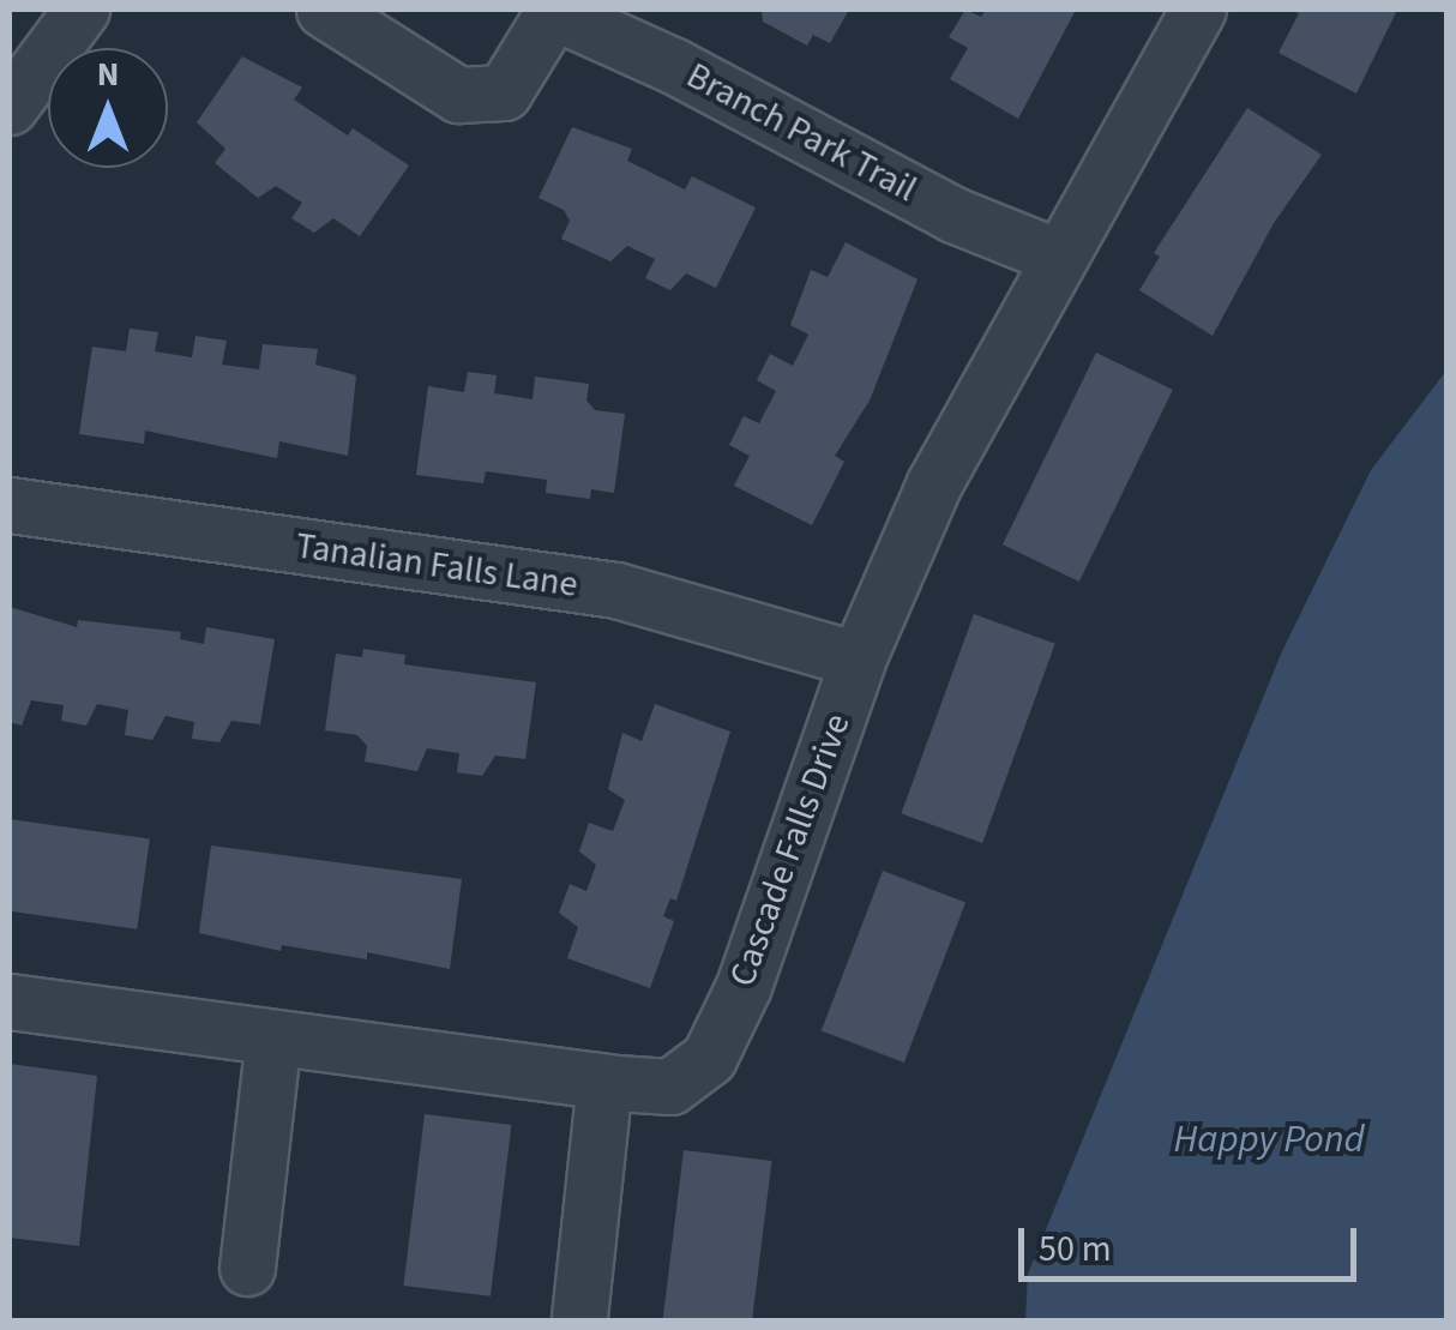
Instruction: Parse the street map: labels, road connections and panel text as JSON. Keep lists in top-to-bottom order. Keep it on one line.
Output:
{"streets":{"street":["Branch Park Trail","Tanalian Falls Lane","Cascade Falls Drive"]},"crossings":[["Branch Park Trail","Cascade Falls Drive"],["Tanalian Falls Lane","Cascade Falls Drive"]],"water":["Happy Pond"],"scale_bar":"50 m","north":"top"}
